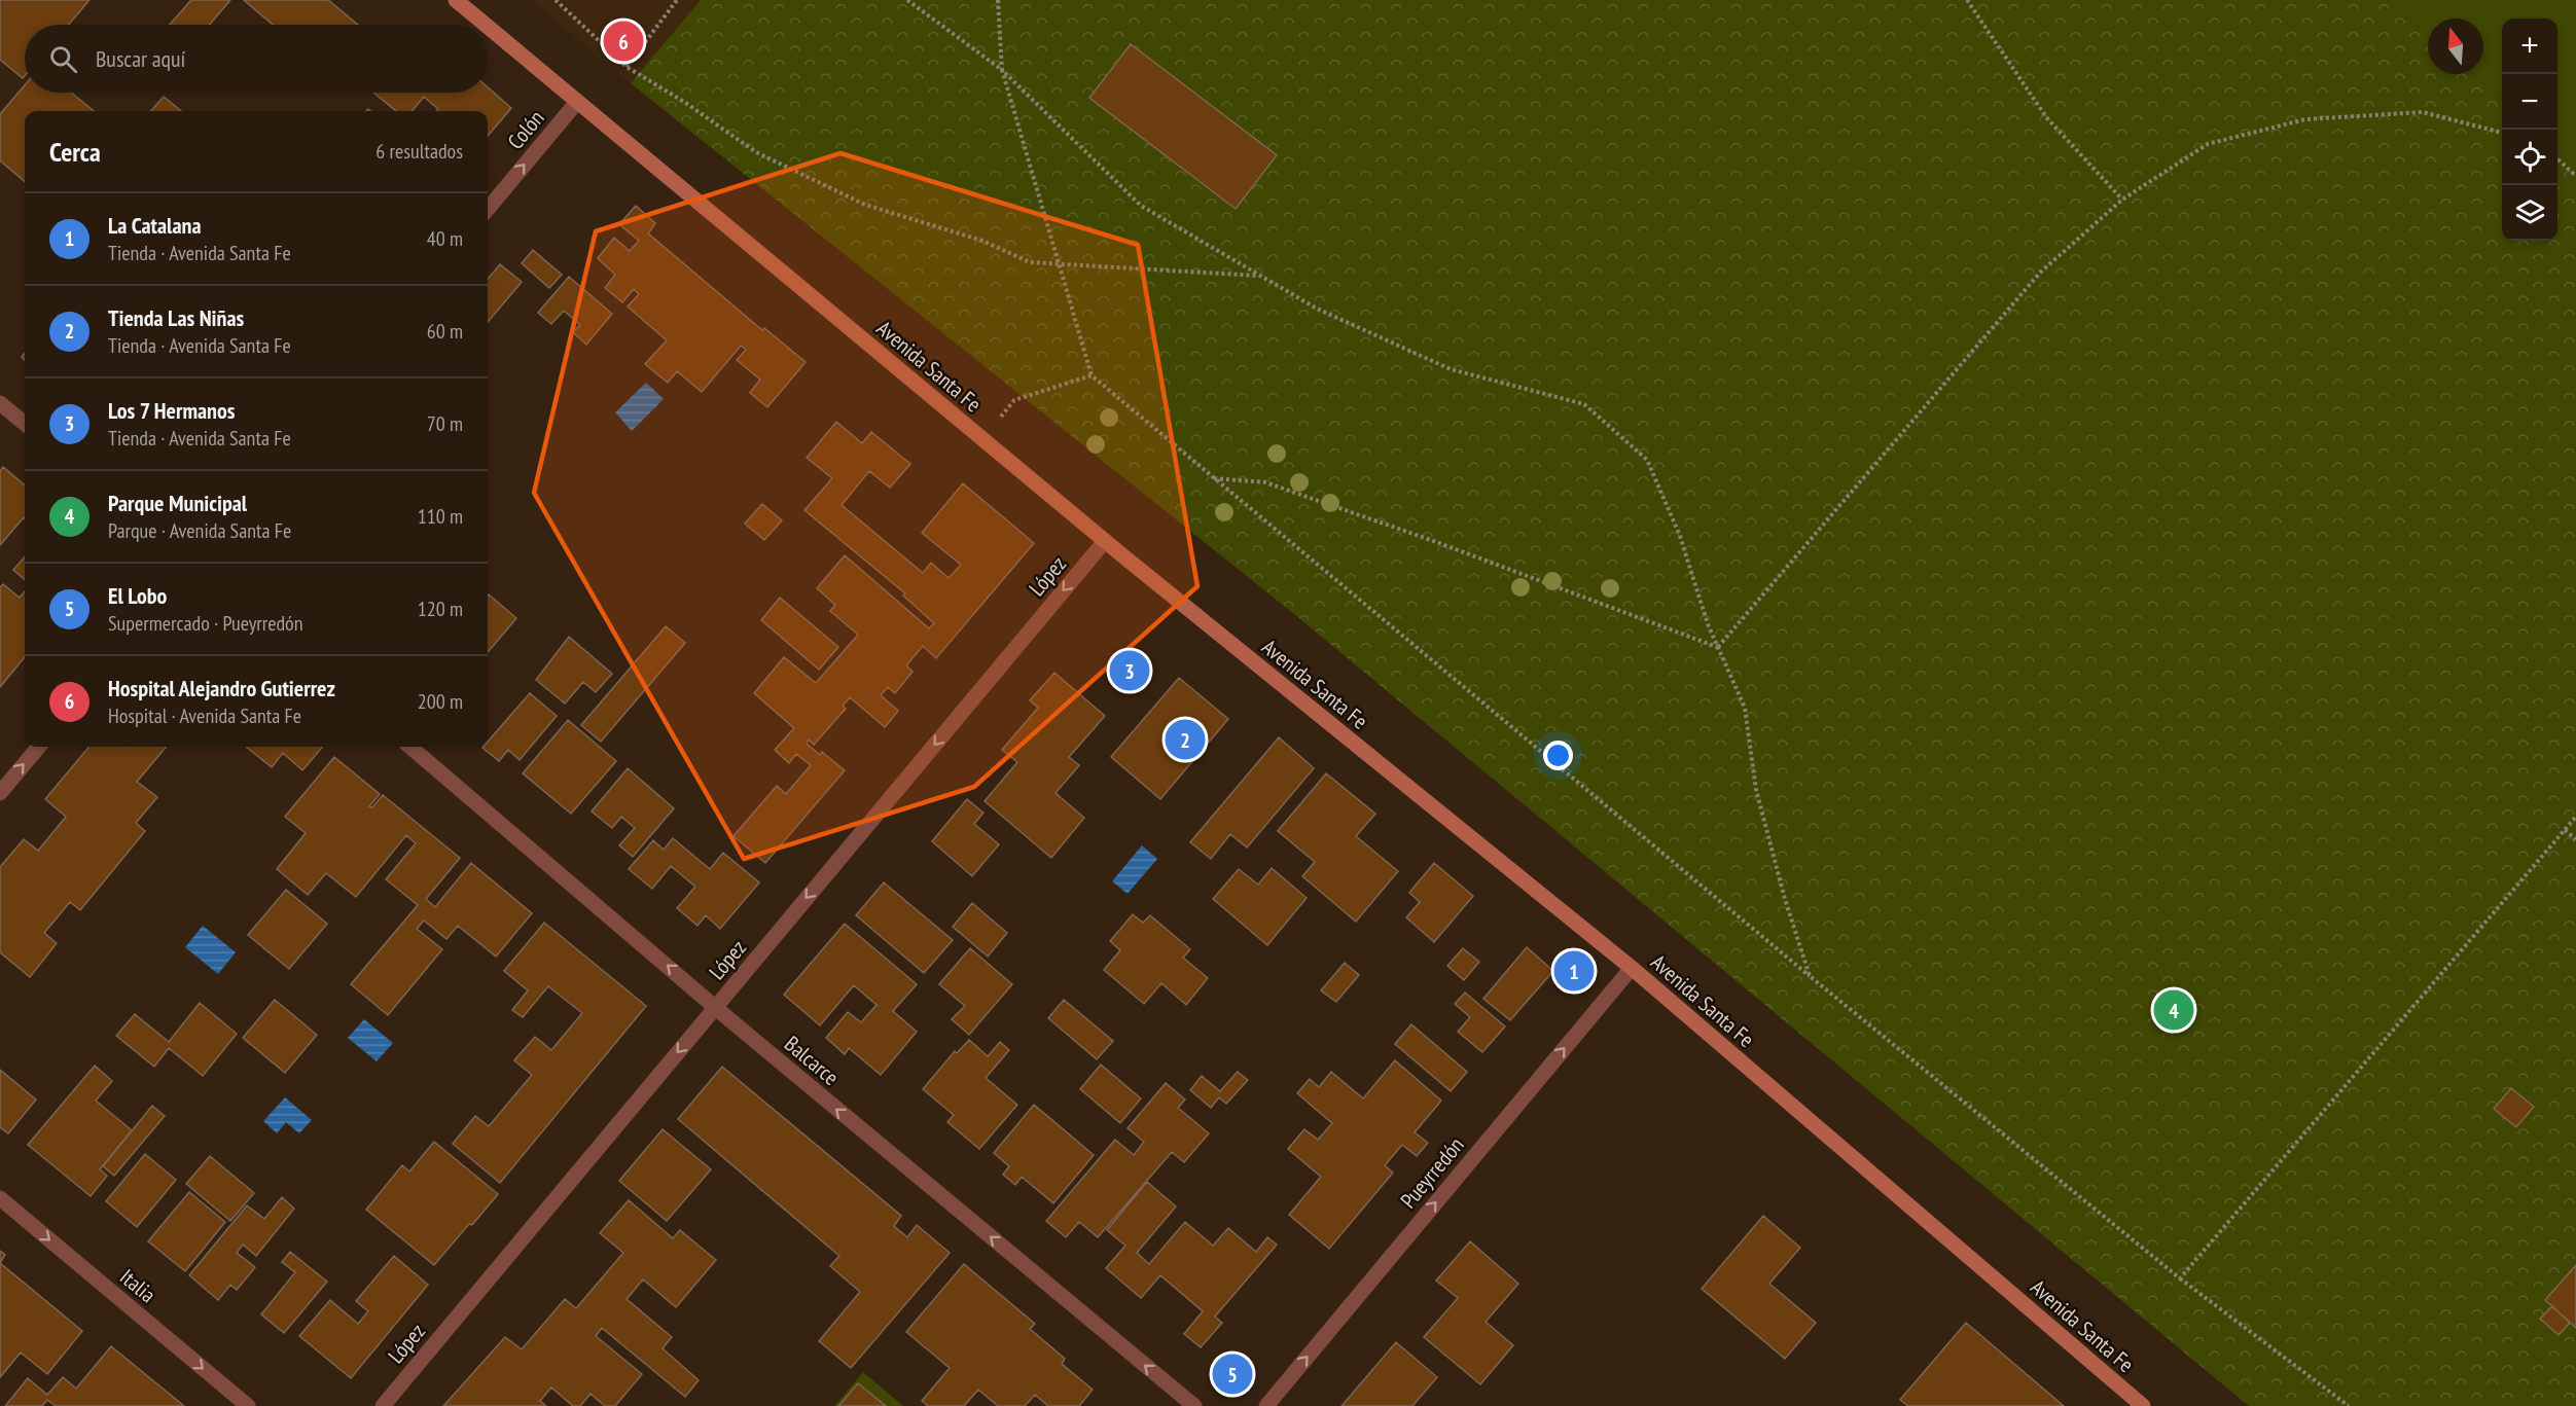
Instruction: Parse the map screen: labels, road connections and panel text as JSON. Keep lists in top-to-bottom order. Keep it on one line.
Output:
{"streets":{"main road":["Avenida Santa Fe"],"street":["Colón","López","Balcarce","Pueyrredón","Italia"]},"crossings":[["Colón","Avenida Santa Fe"],["Avenida Santa Fe","López"],["Avenida Santa Fe","Pueyrredón"],["López","Balcarce"]],"one_way":["Colón","López","Balcarce","Pueyrredón","Italia"],"north":"top","page":{"map_buttons":["+","−"],"pins":["6","3","2","1","4","5"],"search":"Buscar aquí","heading":["Cerca","6 resultados"],"list":[{"mark":"1","name":"La Catalana","note":"Tienda · Avenida Santa Fe","value":"40 m"},{"mark":"2","name":"Tienda Las Niñas","note":"Tienda · Avenida Santa Fe","value":"60 m"},{"mark":"3","name":"Los 7 Hermanos","note":"Tienda · Avenida Santa Fe","value":"70 m"},{"mark":"4","name":"Parque Municipal","note":"Parque · Avenida Santa Fe","value":"110 m"},{"mark":"5","name":"El Lobo","note":"Supermercado · Pueyrredón","value":"120 m"},{"mark":"6","name":"Hospital Alejandro Gutierrez","note":"Hospital · Avenida Santa Fe","value":"200 m"}]}}
